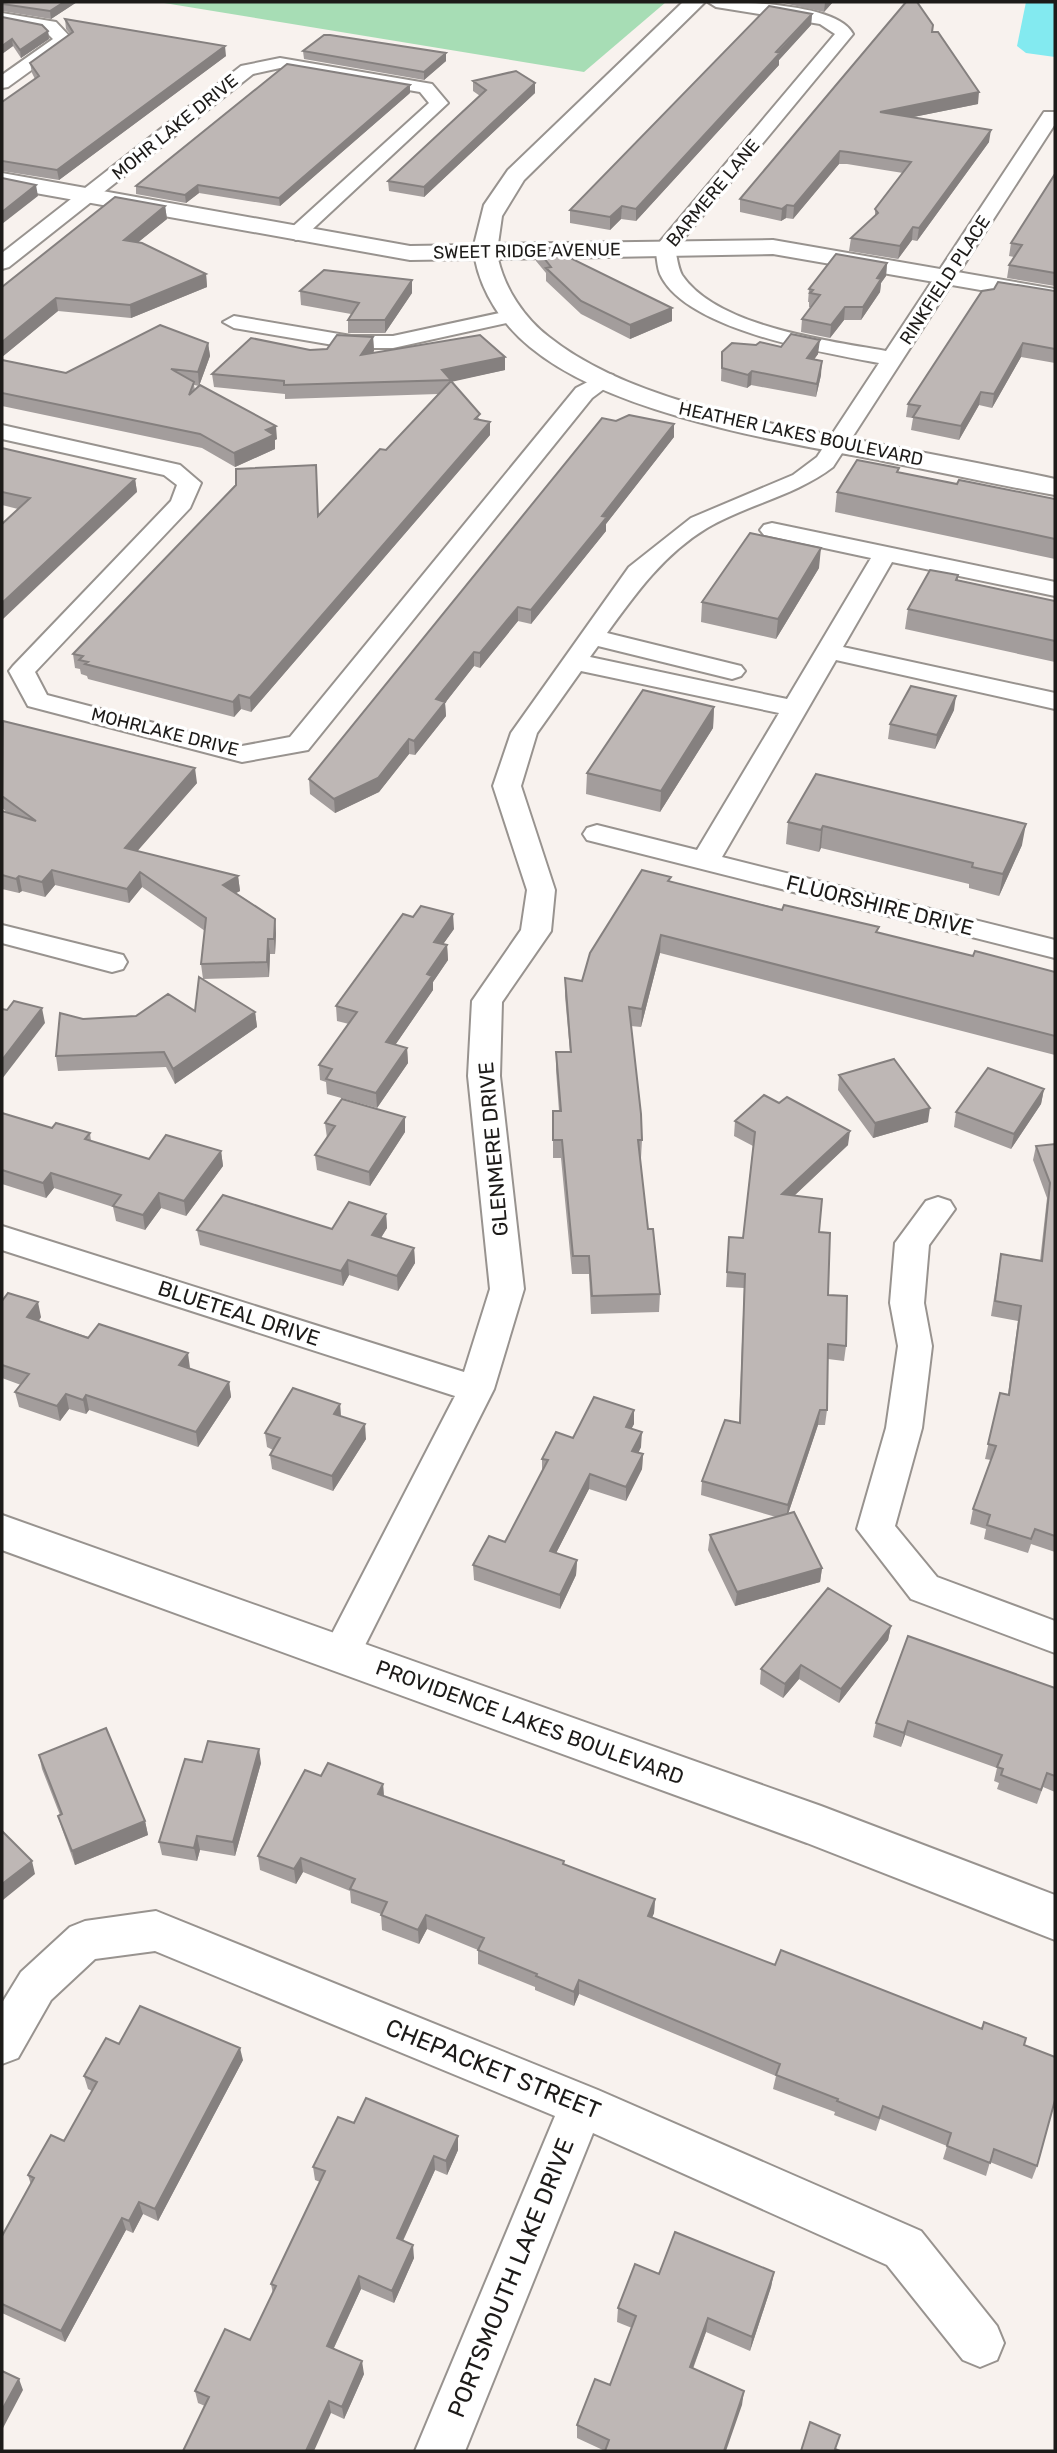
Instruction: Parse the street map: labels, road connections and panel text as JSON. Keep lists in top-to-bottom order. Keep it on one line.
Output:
{"streets":{"street":["MOHR LAKE DRIVE","BARMERE LANE","SWEET RIDGE AVENUE","RINKFIELD PLACE","HEATHER LAKES BOULEVARD","MOHRLAKE DRIVE","FLUORSHIRE DRIVE","GLENMERE DRIVE","BLUETEAL DRIVE","PROVIDENCE LAKES BOULEVARD","CHEPACKET STREET","PORTSMOUTH LAKE DRIVE"]},"crossings":[["MOHR LAKE DRIVE","SWEET RIDGE AVENUE"],["BARMERE LANE","SWEET RIDGE AVENUE"],["BARMERE LANE","RINKFIELD PLACE"],["SWEET RIDGE AVENUE","RINKFIELD PLACE"],["SWEET RIDGE AVENUE","HEATHER LAKES BOULEVARD"],["RINKFIELD PLACE","HEATHER LAKES BOULEVARD"],["RINKFIELD PLACE","GLENMERE DRIVE"],["HEATHER LAKES BOULEVARD","MOHRLAKE DRIVE"],["HEATHER LAKES BOULEVARD","GLENMERE DRIVE"],["GLENMERE DRIVE","BLUETEAL DRIVE"],["GLENMERE DRIVE","PROVIDENCE LAKES BOULEVARD"],["CHEPACKET STREET","PORTSMOUTH LAKE DRIVE"]]}
